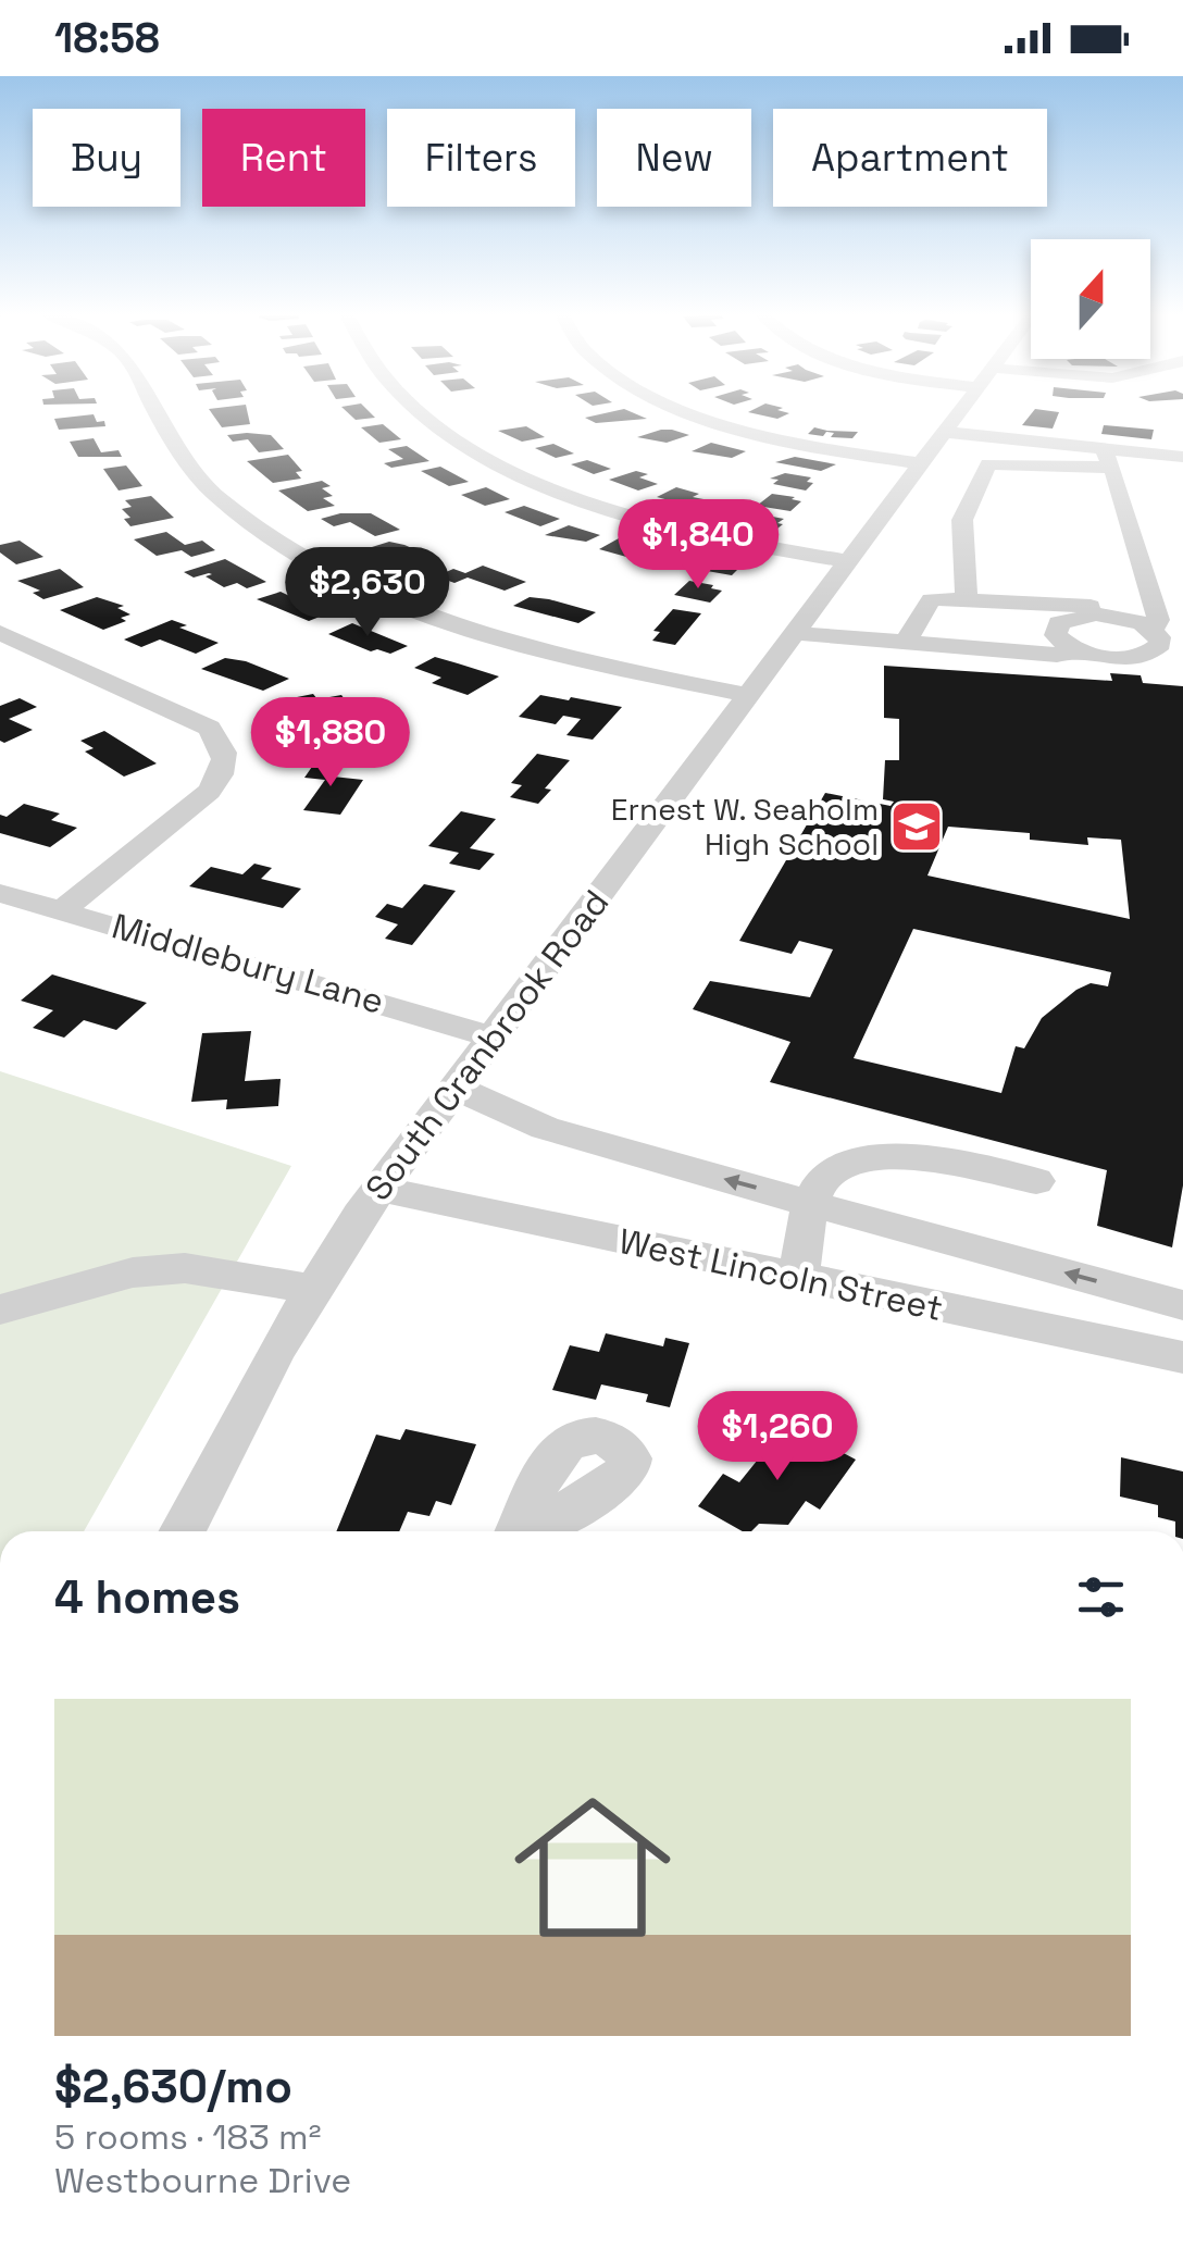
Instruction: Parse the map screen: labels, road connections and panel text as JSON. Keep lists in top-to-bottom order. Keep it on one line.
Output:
{"streets":{"street":["Middlebury Lane","South Cranbrook Road","West Lincoln Street"]},"crossings":[["Middlebury Lane","South Cranbrook Road"],["South Cranbrook Road","West Lincoln Street"]],"places":{"school or university":["Ernest W. Seaholm High School"]},"north":"top","page":{"status":"18:58","chip":["Buy","Rent","Filters","New","Apartment"],"price":["$1,840","$2,630","$1,880","$1,260"],"heading":"4 homes","list":[{"name":"$2,630/mo","note":"5 rooms · 183 m² · Westbourne Drive"}]}}
